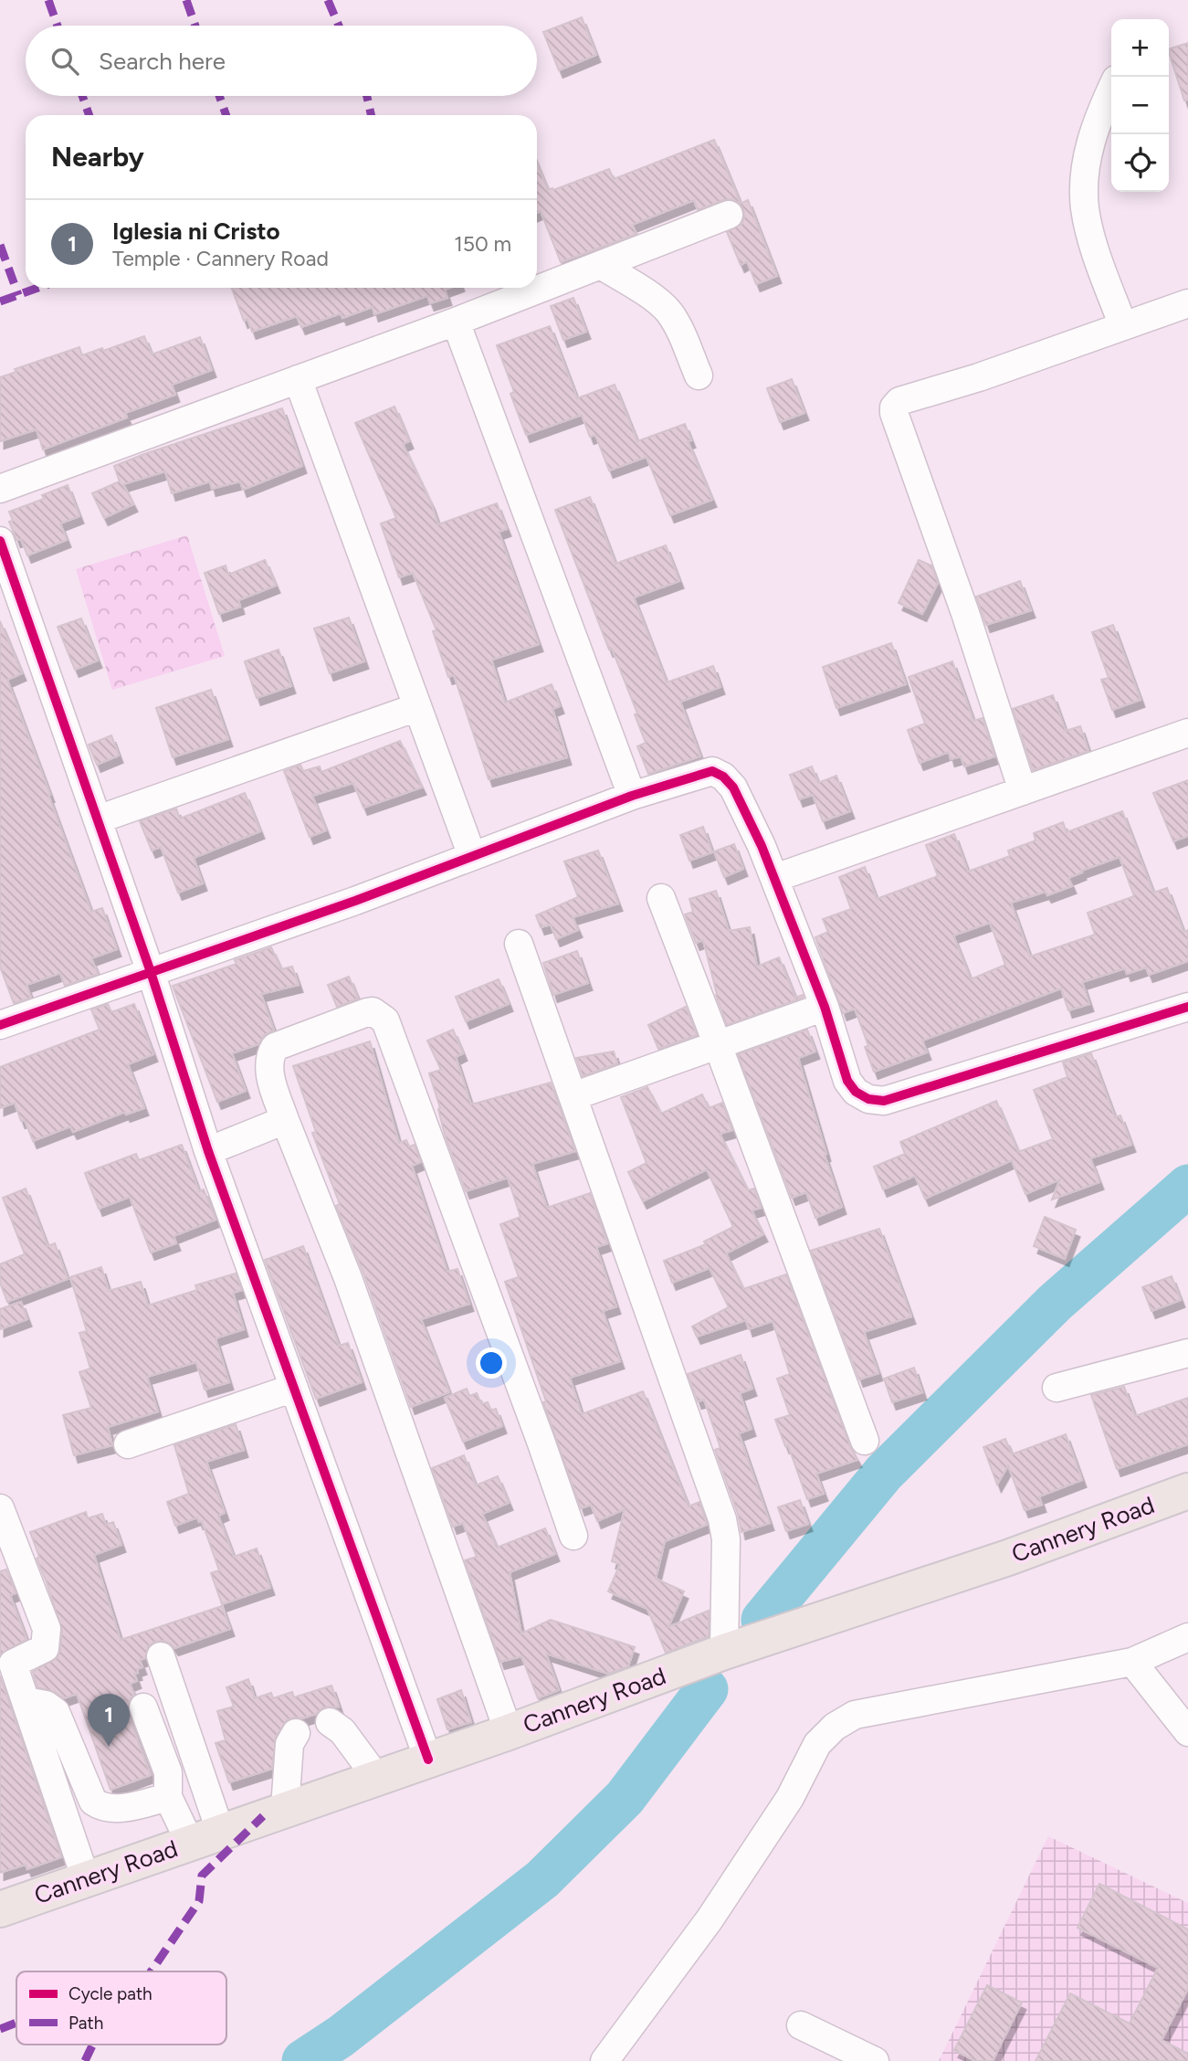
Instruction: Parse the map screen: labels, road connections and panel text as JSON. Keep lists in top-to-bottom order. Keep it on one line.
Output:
{"streets":{"main road":["Cannery Road"]},"legend":["Cycle path","Path"],"page":{"map_buttons":["+","−"],"search":"Search here","heading":"Nearby","list":[{"mark":"1","name":"Iglesia ni Cristo","note":"Temple · Cannery Road","value":"150 m"}],"pins":"1"}}
